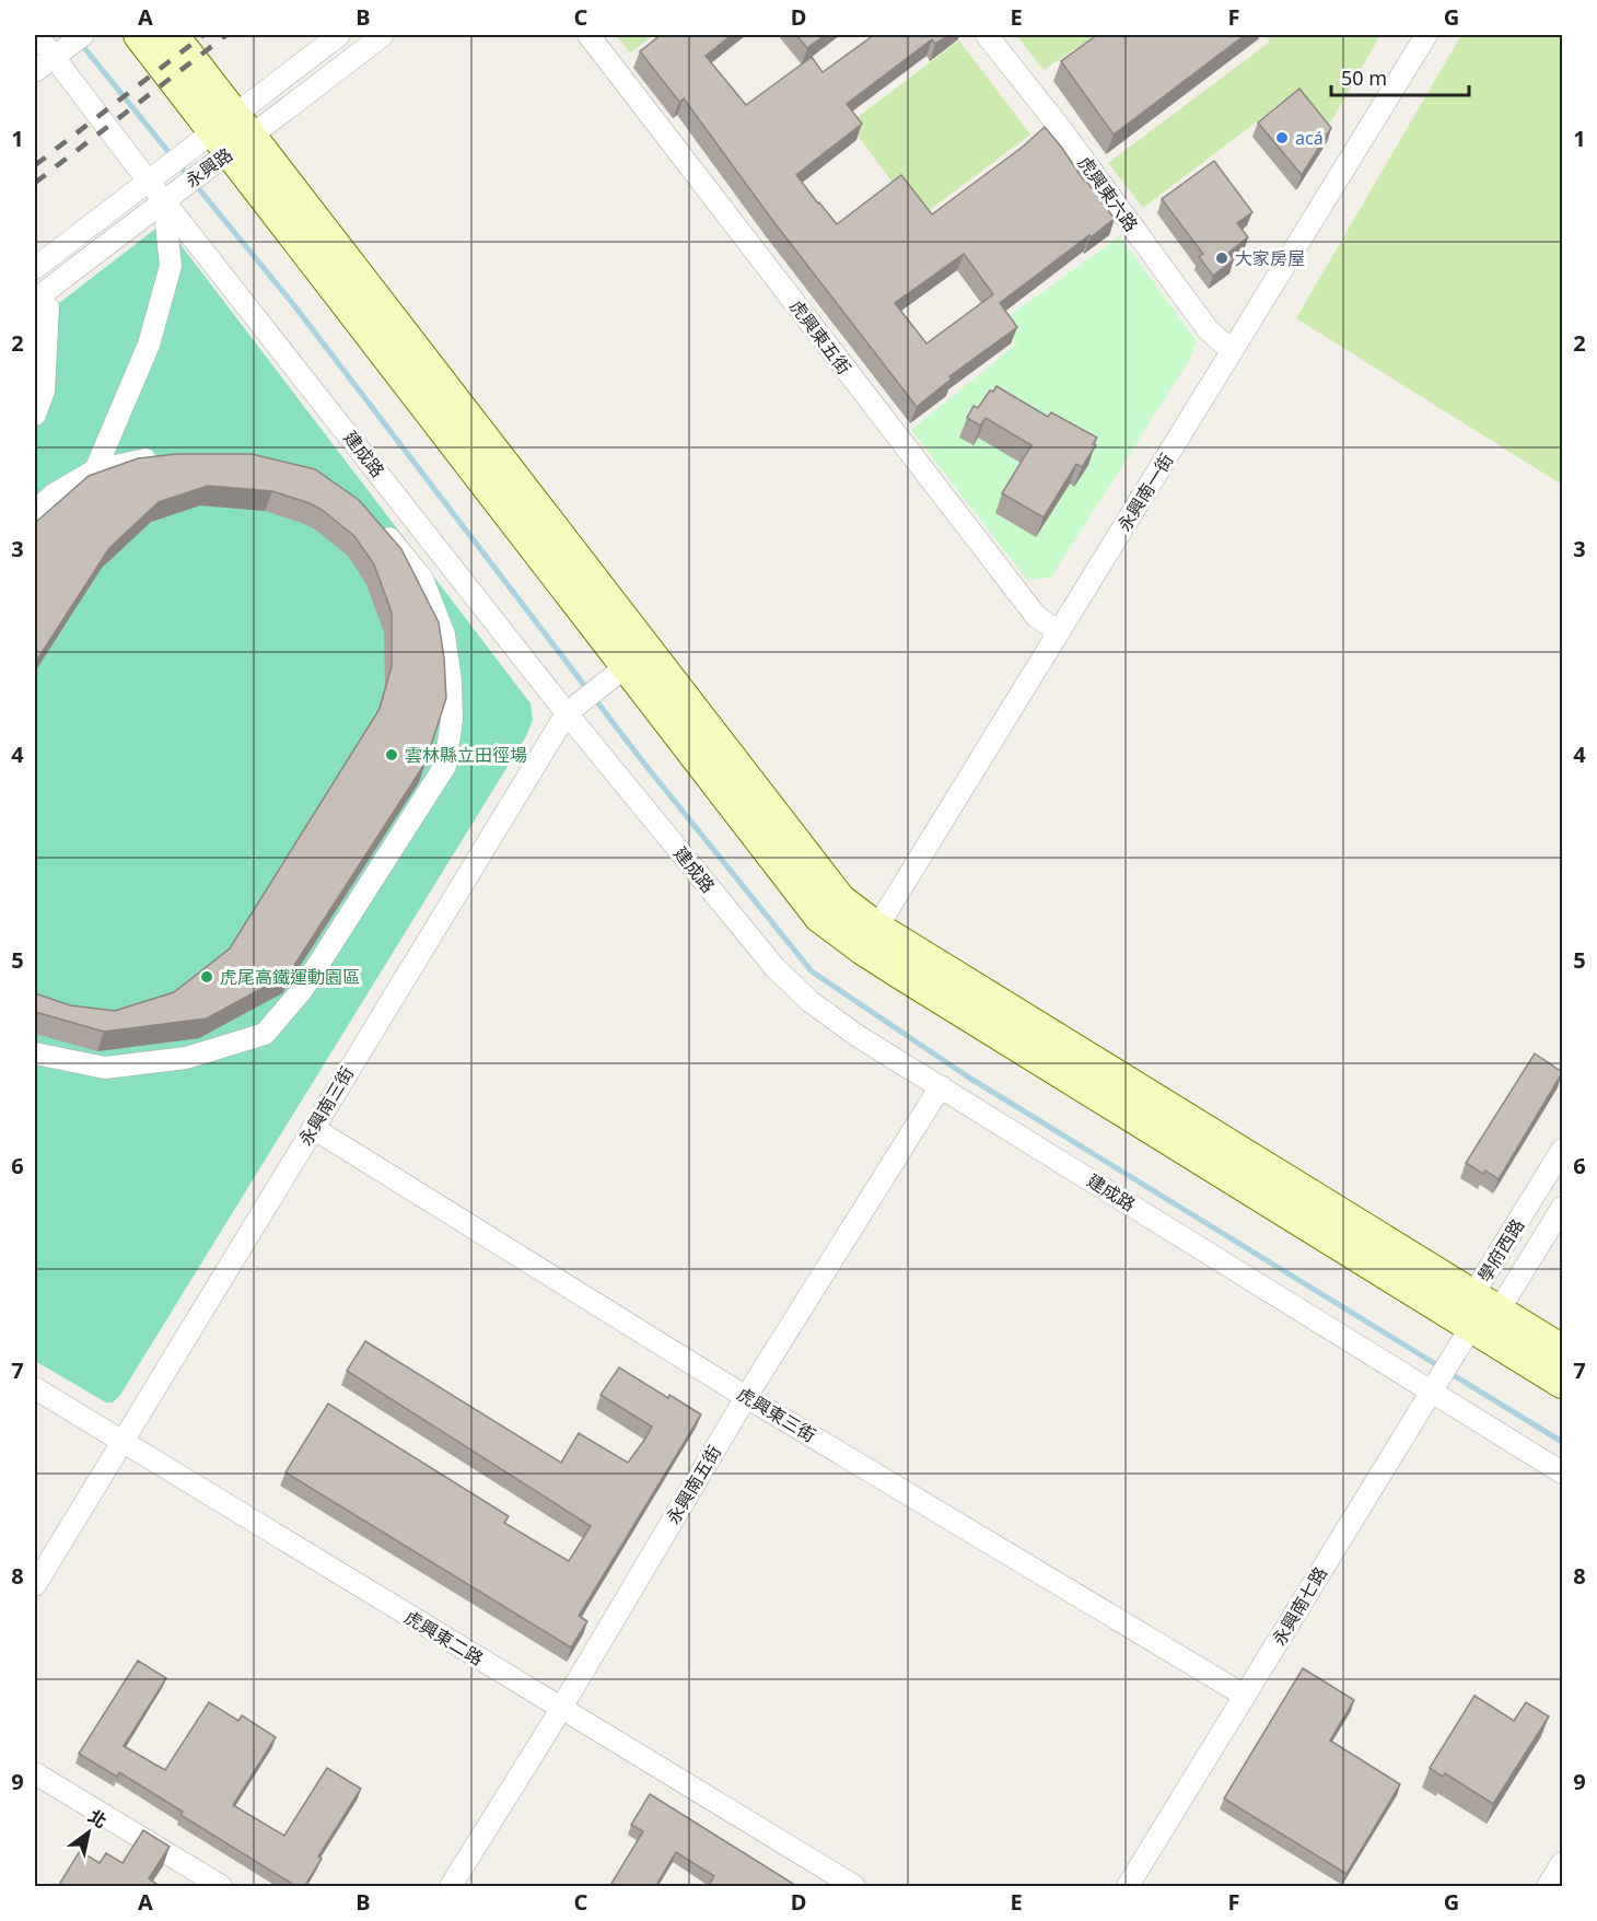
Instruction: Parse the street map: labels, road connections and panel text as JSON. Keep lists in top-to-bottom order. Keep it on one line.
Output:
{"streets":{"street":["永興路","虎興東六路","虎興東五街","建成路","永興南一街","永興南三街","學府西路","虎興東三街","永興南五街","永興南七路","虎興東二路"]},"crossings":[["永興路","建成路"],["虎興東六路","永興南一街"],["虎興東五街","永興南一街"],["建成路","永興南三街"],["建成路","永興南五街"],["建成路","永興南七路"],["永興南三街","虎興東三街"],["永興南三街","虎興東二路"],["學府西路","永興南七路"],["虎興東三街","永興南五街"],["虎興東三街","永興南七路"],["永興南五街","虎興東二路"]],"places":["acá","大家房屋","雲林縣立田徑場","虎尾高鐵運動園區"],"scale_bar":"50 m","north":"top right","grid":{"columns":["A","B","C","D","E","F","G"],"rows":["1","2","3","4","5","6","7","8","9"]}}
